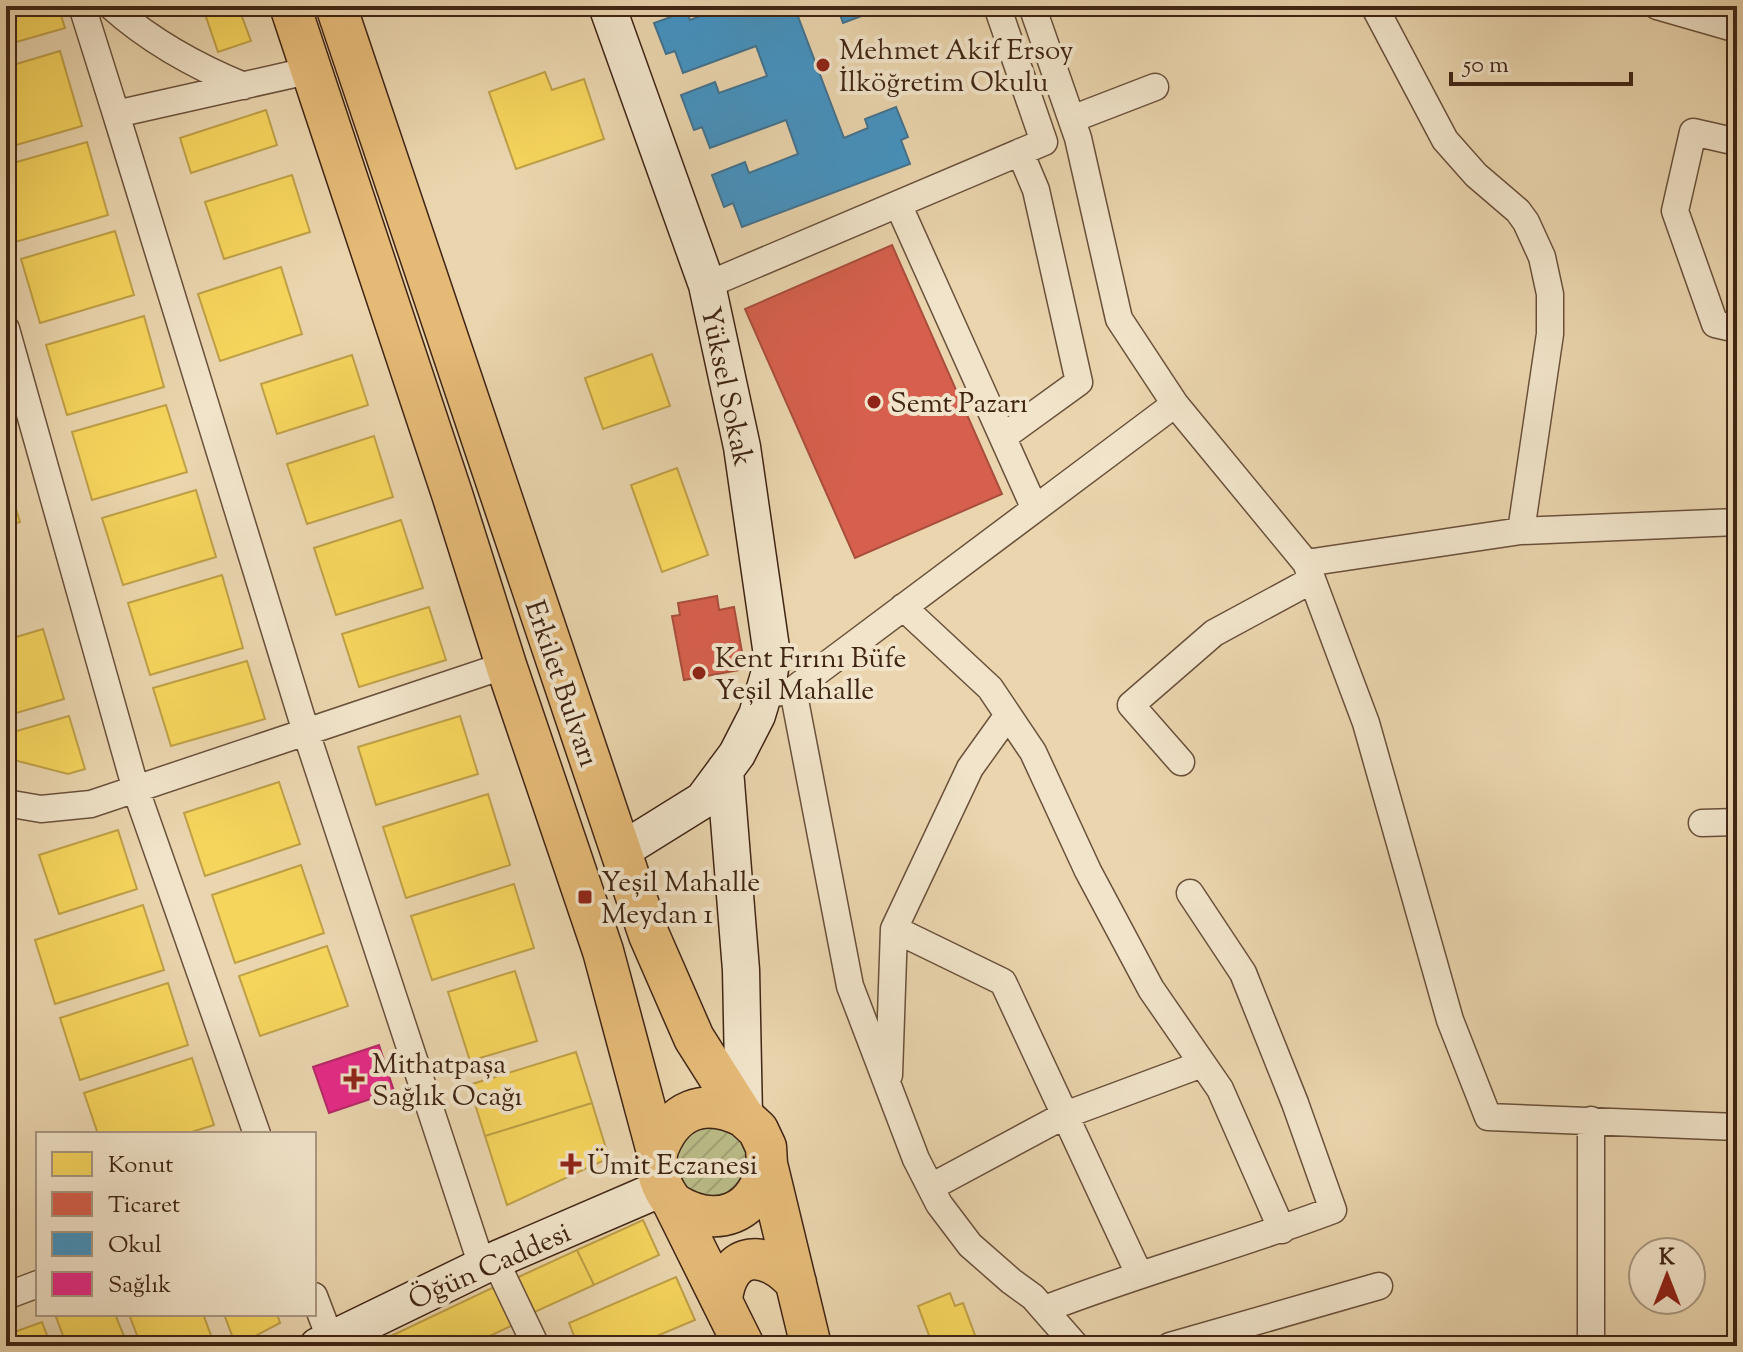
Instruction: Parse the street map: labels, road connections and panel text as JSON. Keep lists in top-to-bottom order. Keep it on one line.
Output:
{"streets":{"main road":["Erkilet Bulvarı"],"street":["Yüksel Sokak","Öğün Caddesi"]},"crossings":[["Yüksel Sokak","Erkilet Bulvarı"],["Erkilet Bulvarı","Öğün Caddesi"]],"places":{"other":["Mehmet Akif Ersoy İlköğretim Okulu","Semt Pazarı","Kent Fırını Büfe Yeşil Mahalle"],"transit":["Yeşil Mahalle Meydan 1"],"health":["Mithatpaşa Sağlık Ocağı","Ümit Eczanesi"]},"legend":["Konut","Ticaret","Okul","Sağlık"],"scale_bar":"50 m","north":"top"}
